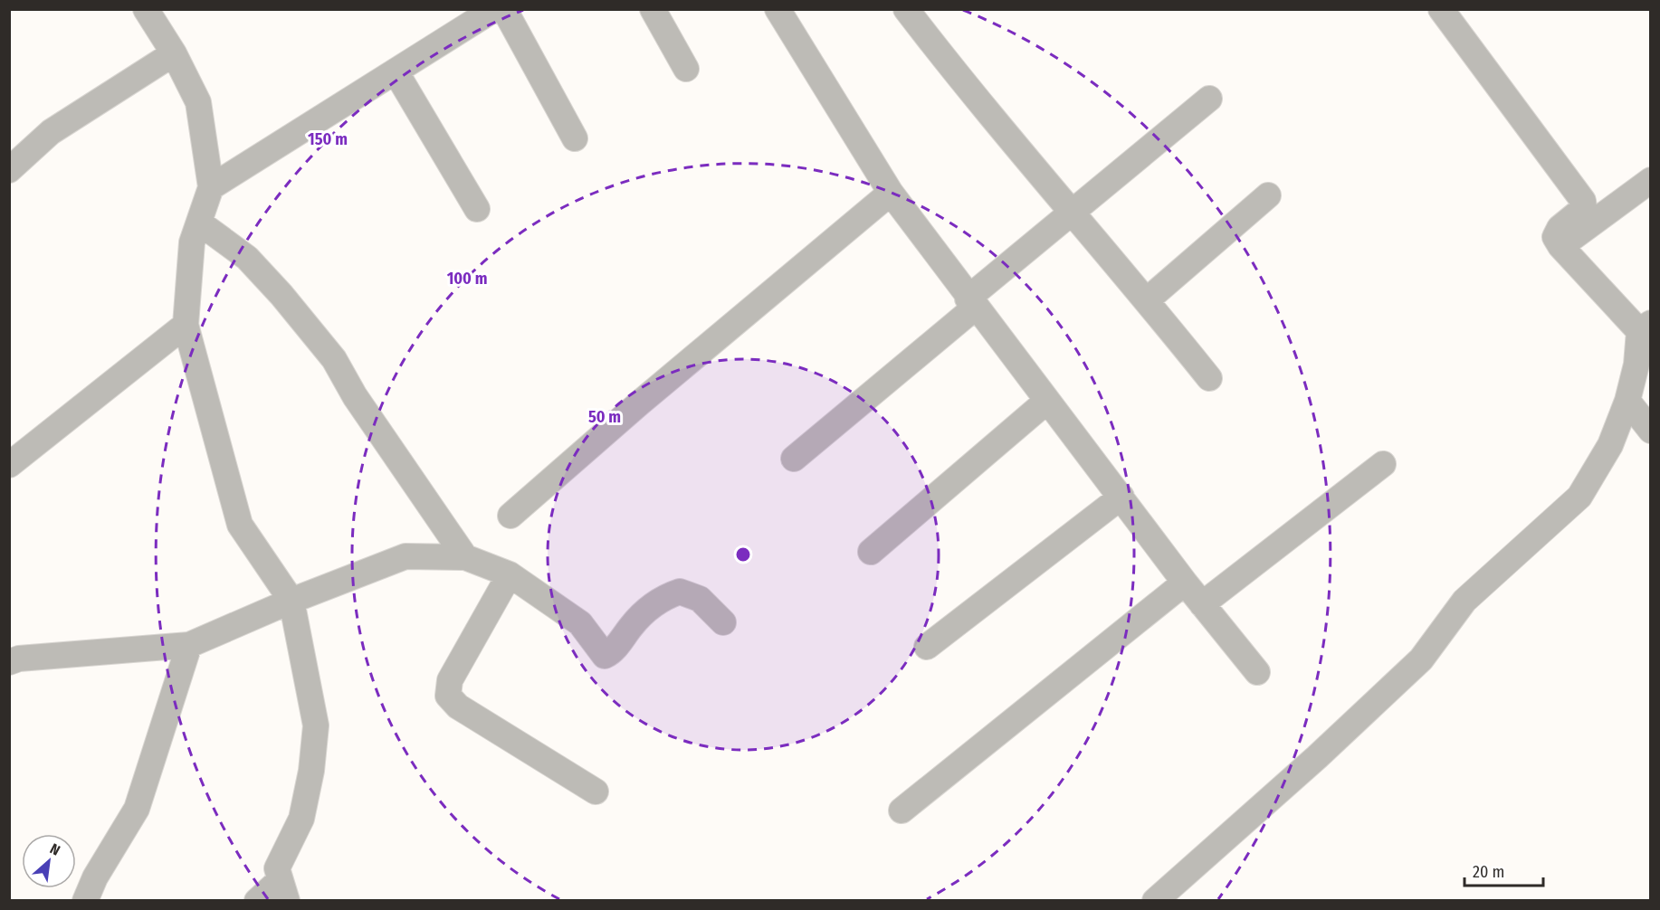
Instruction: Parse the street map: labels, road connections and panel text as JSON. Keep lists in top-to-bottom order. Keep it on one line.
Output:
{"scale_bar":"20 m","north":"top right","rings":["150 m","100 m","50 m"]}
